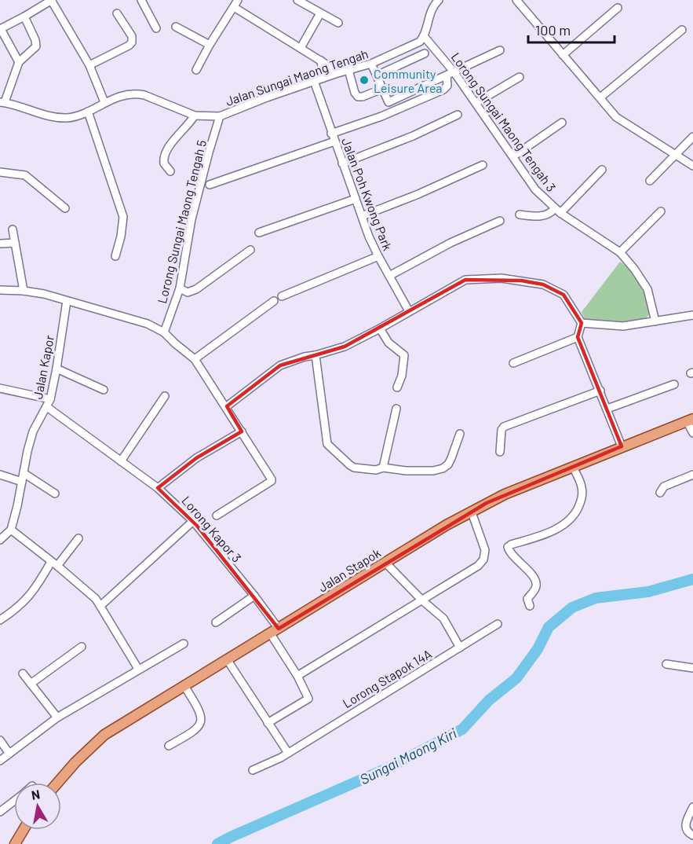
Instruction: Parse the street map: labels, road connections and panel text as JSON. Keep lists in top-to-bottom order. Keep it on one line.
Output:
{"streets":{"main road":["Jalan Stapok"],"street":["Jalan Sungai Maong Tengah","Lorong Sungai Maong Tengah 3","Jalan Poh Kwong Park","Lorong Sungai Maong Tengah 5","Jalan Kapor","Lorong Kapor 3","Lorong Stapok 14A"]},"crossings":[["Jalan Sungai Maong Tengah","Lorong Sungai Maong Tengah 3"],["Jalan Sungai Maong Tengah","Jalan Poh Kwong Park"],["Jalan Sungai Maong Tengah","Lorong Sungai Maong Tengah 5"],["Jalan Kapor","Lorong Kapor 3"],["Lorong Kapor 3","Jalan Stapok"]],"water":["Sungai Maong Kiri"],"places":["Community Leisure Area"],"scale_bar":"100 m","north":"top"}
